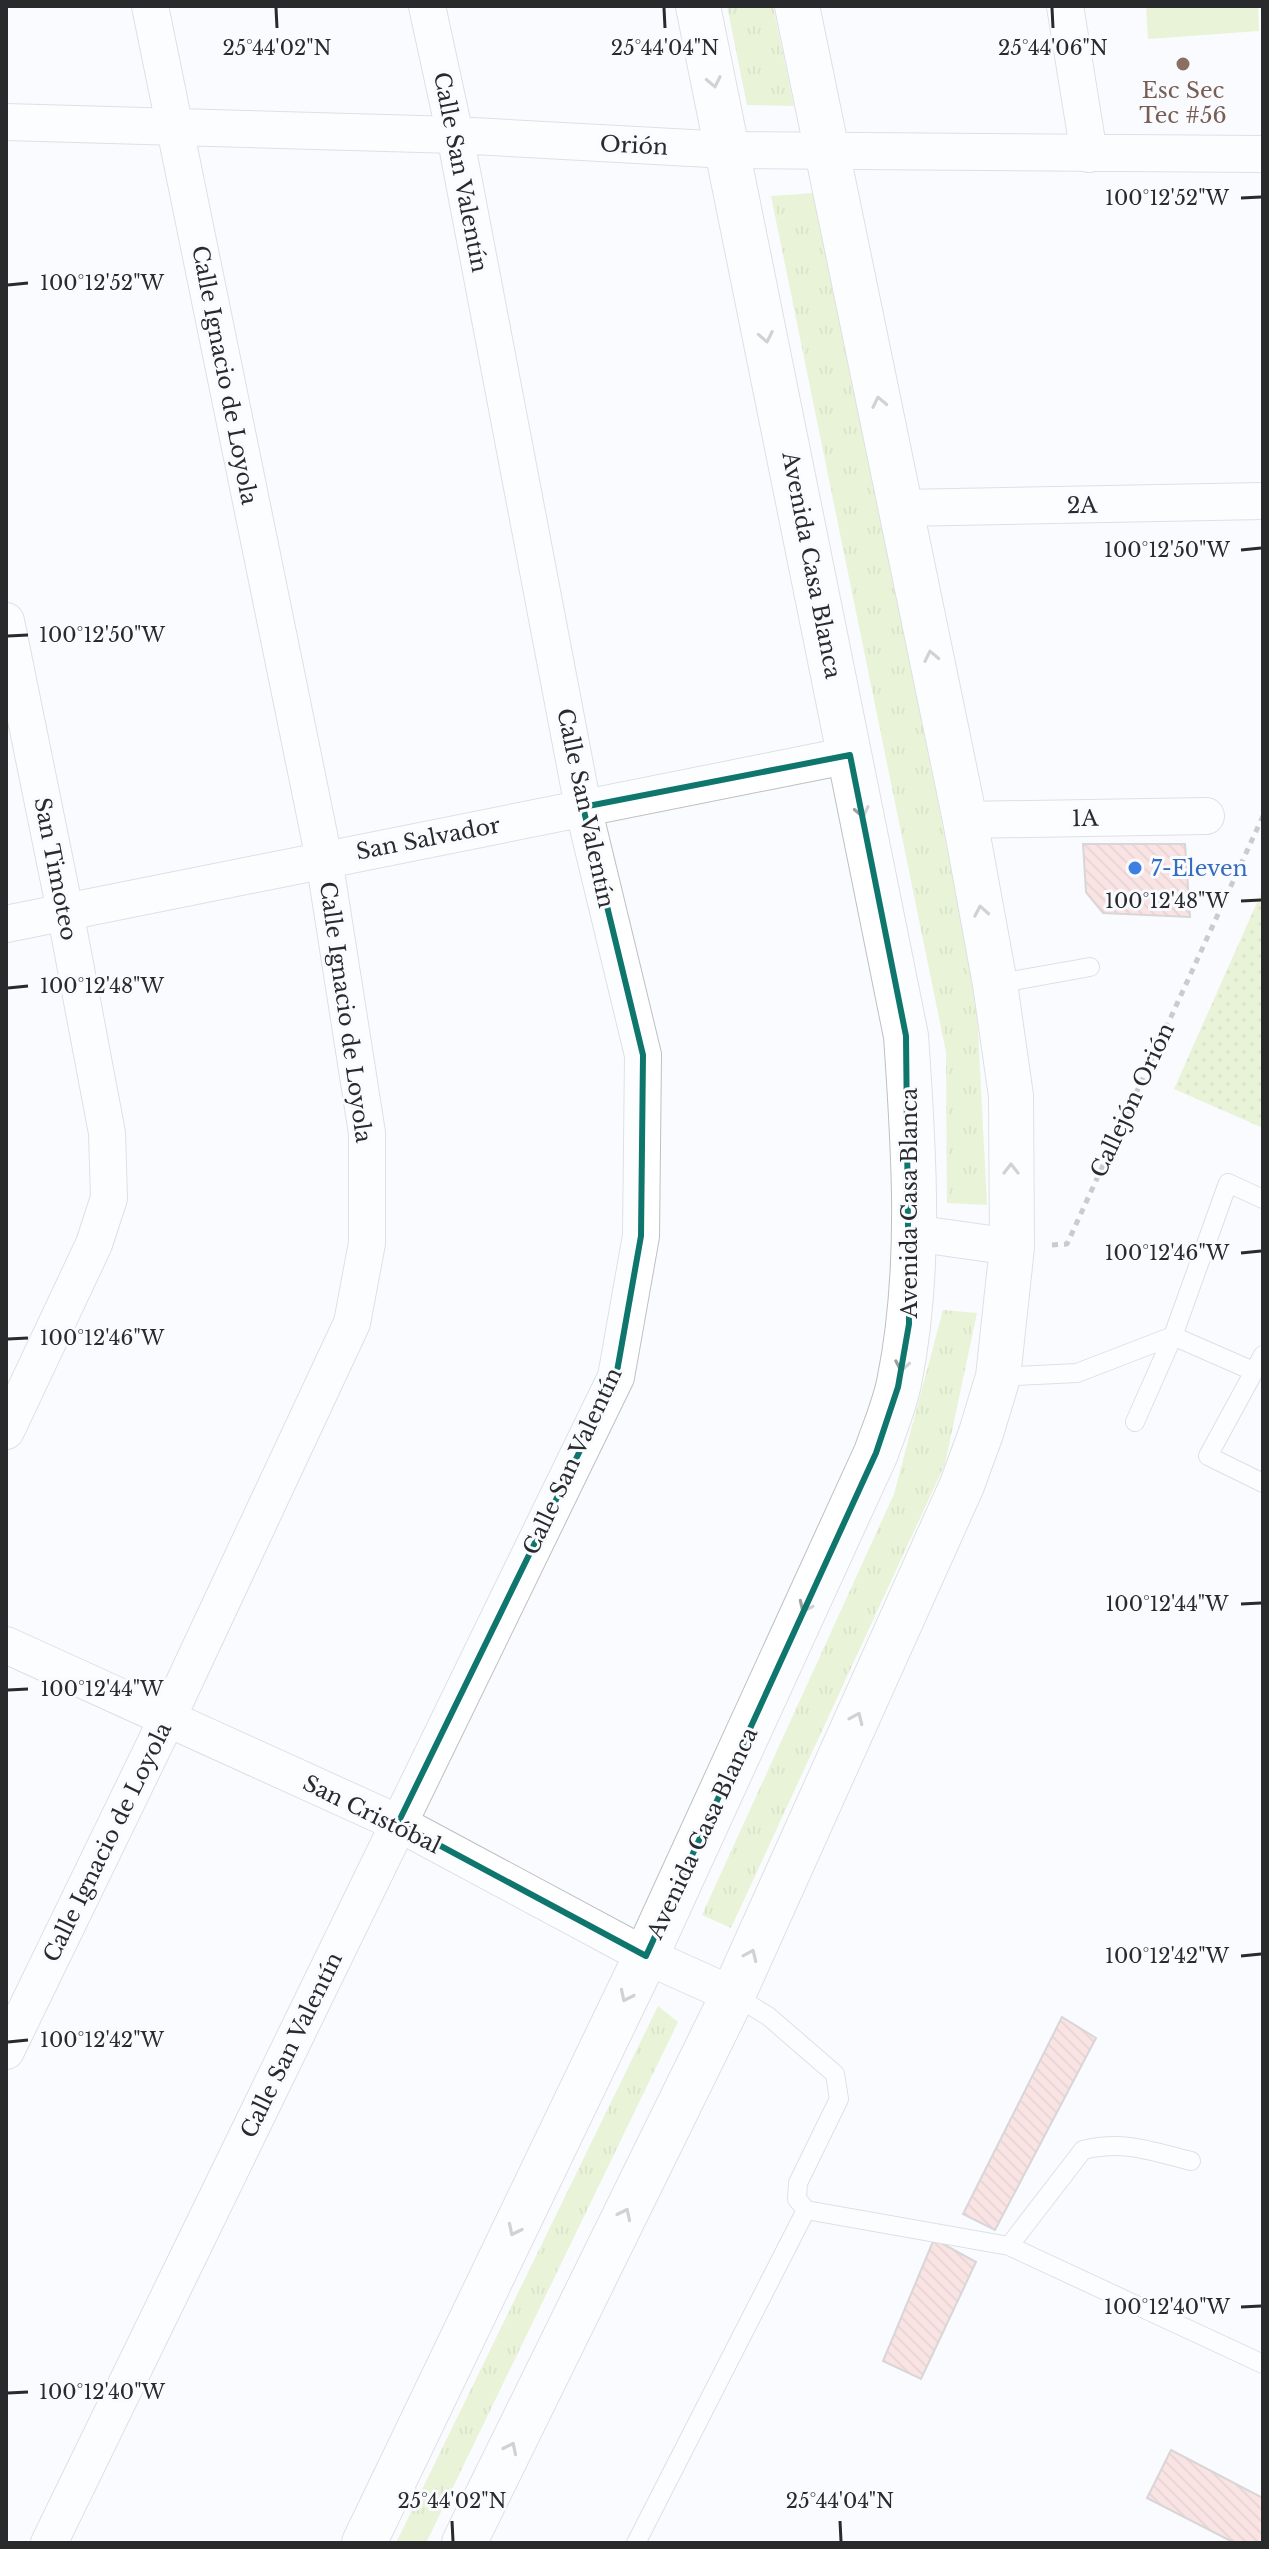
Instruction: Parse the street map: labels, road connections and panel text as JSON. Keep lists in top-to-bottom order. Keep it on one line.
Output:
{"streets":{"street":["Orión","Calle San Valentín","Calle Ignacio de Loyola","2A","Avenida Casa Blanca","1A","San Salvador","San Timoteo","San Cristóbal"],"path":["Callejón Orión"]},"crossings":[["Orión","Calle San Valentín"],["Orión","Calle Ignacio de Loyola"],["Orión","Avenida Casa Blanca"],["Calle San Valentín","San Salvador"],["Calle San Valentín","San Cristóbal"],["Calle Ignacio de Loyola","San Salvador"],["Calle Ignacio de Loyola","San Cristóbal"],["Avenida Casa Blanca","San Salvador"],["Avenida Casa Blanca","San Cristóbal"],["San Salvador","San Timoteo"]],"places":["Esc Sec Tec #56","7-Eleven"],"coordinates":["25°44'02\"N","25°44'04\"N","25°44'06\"N","100°12'52\"W","100°12'50\"W","100°12'48\"W","100°12'46\"W","100°12'44\"W","100°12'42\"W","100°12'40\"W"]}
